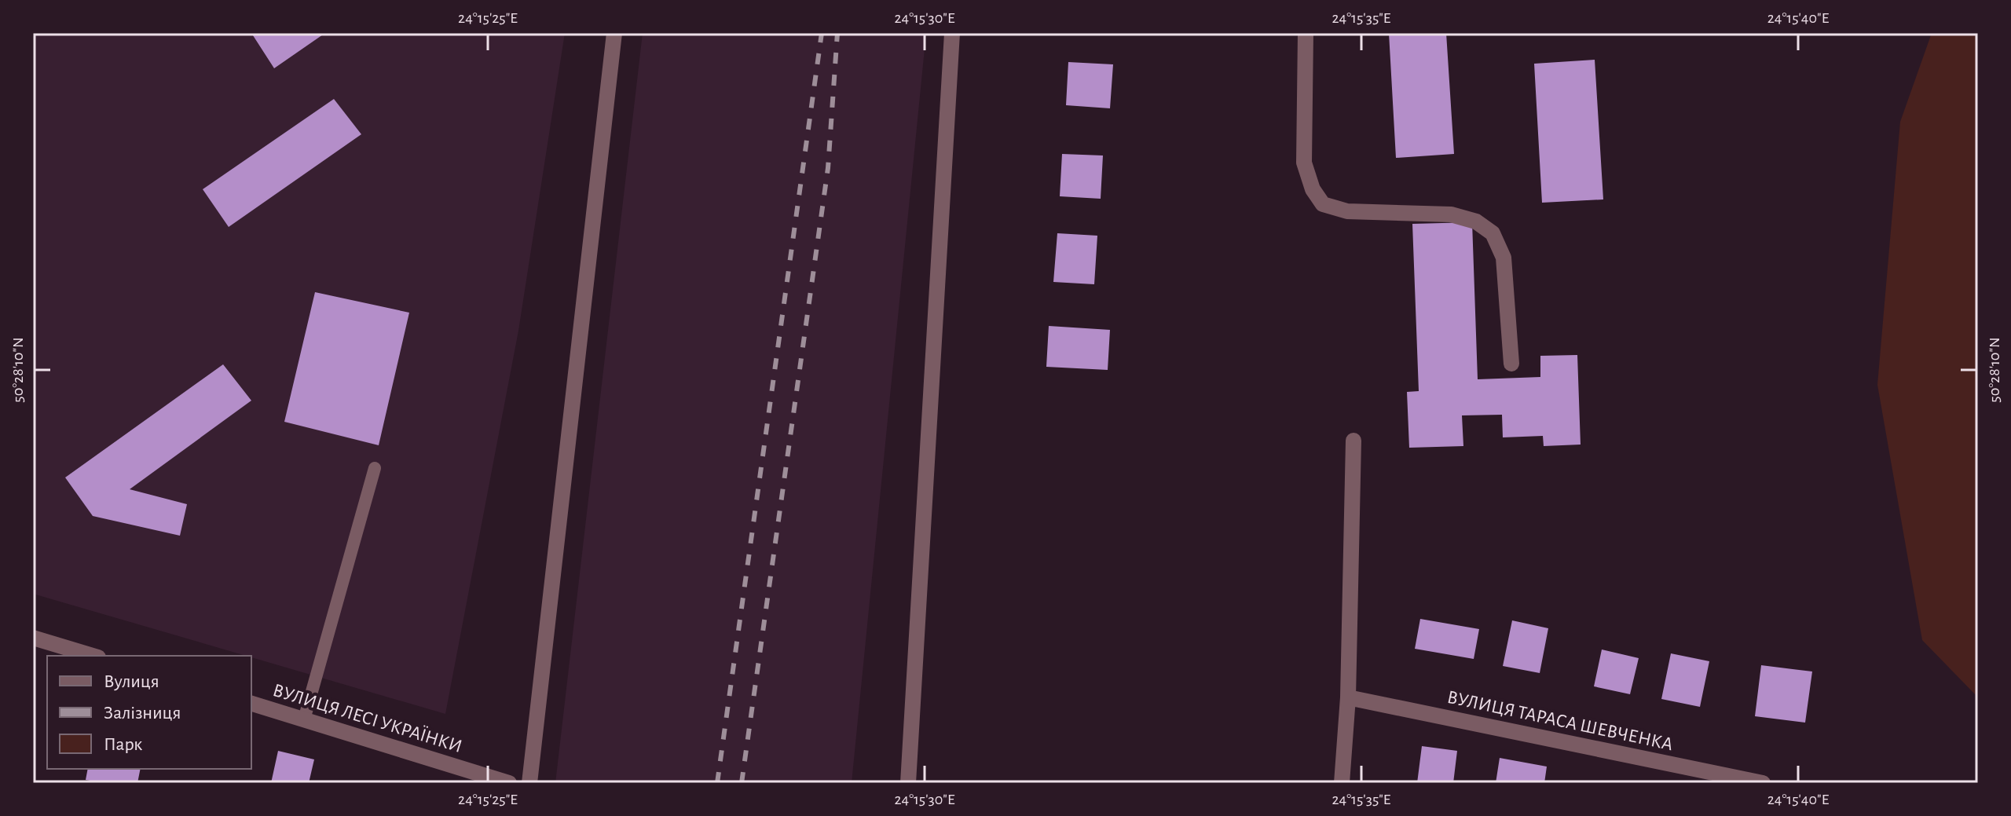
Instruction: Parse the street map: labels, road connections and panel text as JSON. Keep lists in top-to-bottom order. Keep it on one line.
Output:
{"streets":{"street":["ВУЛИЦЯ ЛЕСІ УКРАЇНКИ","ВУЛИЦЯ ТАРАСА ШЕВЧЕНКА"]},"legend":["Вулиця","Залізниця","Парк"],"coordinates":["24°15'25\"E","24°15'30\"E","24°15'35\"E","24°15'40\"E","50°28'10\"N"]}
